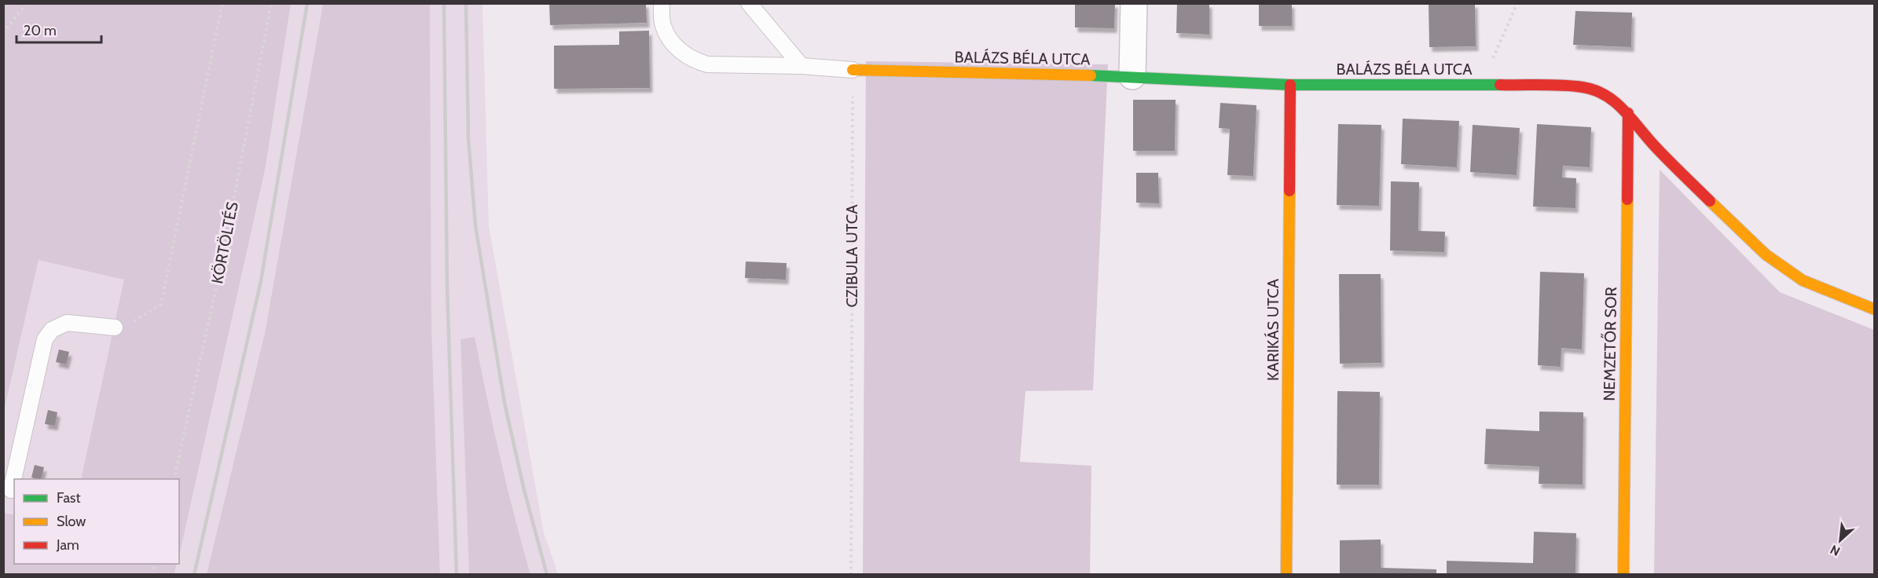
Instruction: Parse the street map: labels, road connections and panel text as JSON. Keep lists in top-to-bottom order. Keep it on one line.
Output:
{"streets":{"street":["BALÁZS BÉLA UTCA","KARIKÁS UTCA","NEMZETŐR SOR"],"path":["KÖRTÖLTÉS","CZIBULA UTCA"]},"crossings":[["BALÁZS BÉLA UTCA","CZIBULA UTCA"],["BALÁZS BÉLA UTCA","KARIKÁS UTCA"],["BALÁZS BÉLA UTCA","NEMZETŐR SOR"]],"legend":["Fast","Slow","Jam"],"scale_bar":"20 m","north":"bottom left"}
